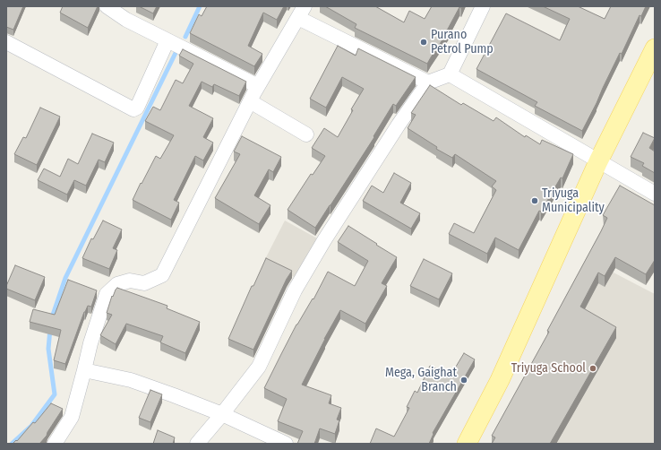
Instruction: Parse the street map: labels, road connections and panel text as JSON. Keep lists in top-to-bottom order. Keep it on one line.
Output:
{"places":["Purano Petrol Pump","Triyuga Municipality","Triyuga School","Mega, Gaighat Branch"]}
